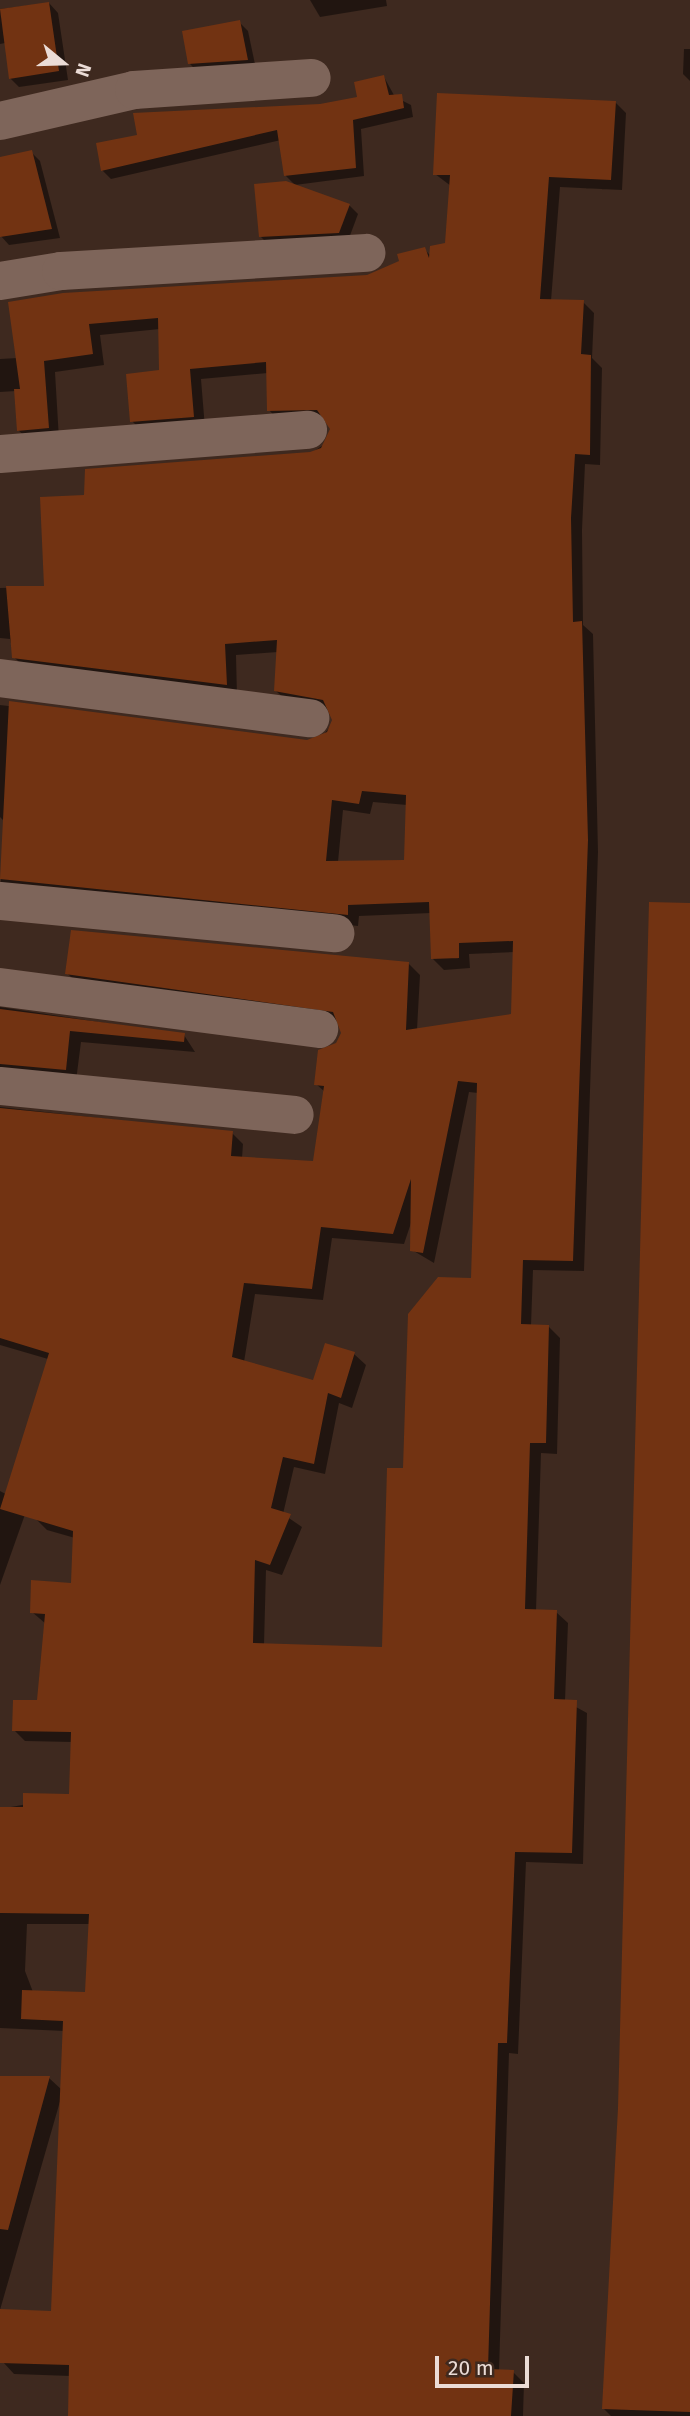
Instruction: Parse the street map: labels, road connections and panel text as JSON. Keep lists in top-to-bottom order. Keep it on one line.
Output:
{"scale_bar":"20 m","north":"right"}
